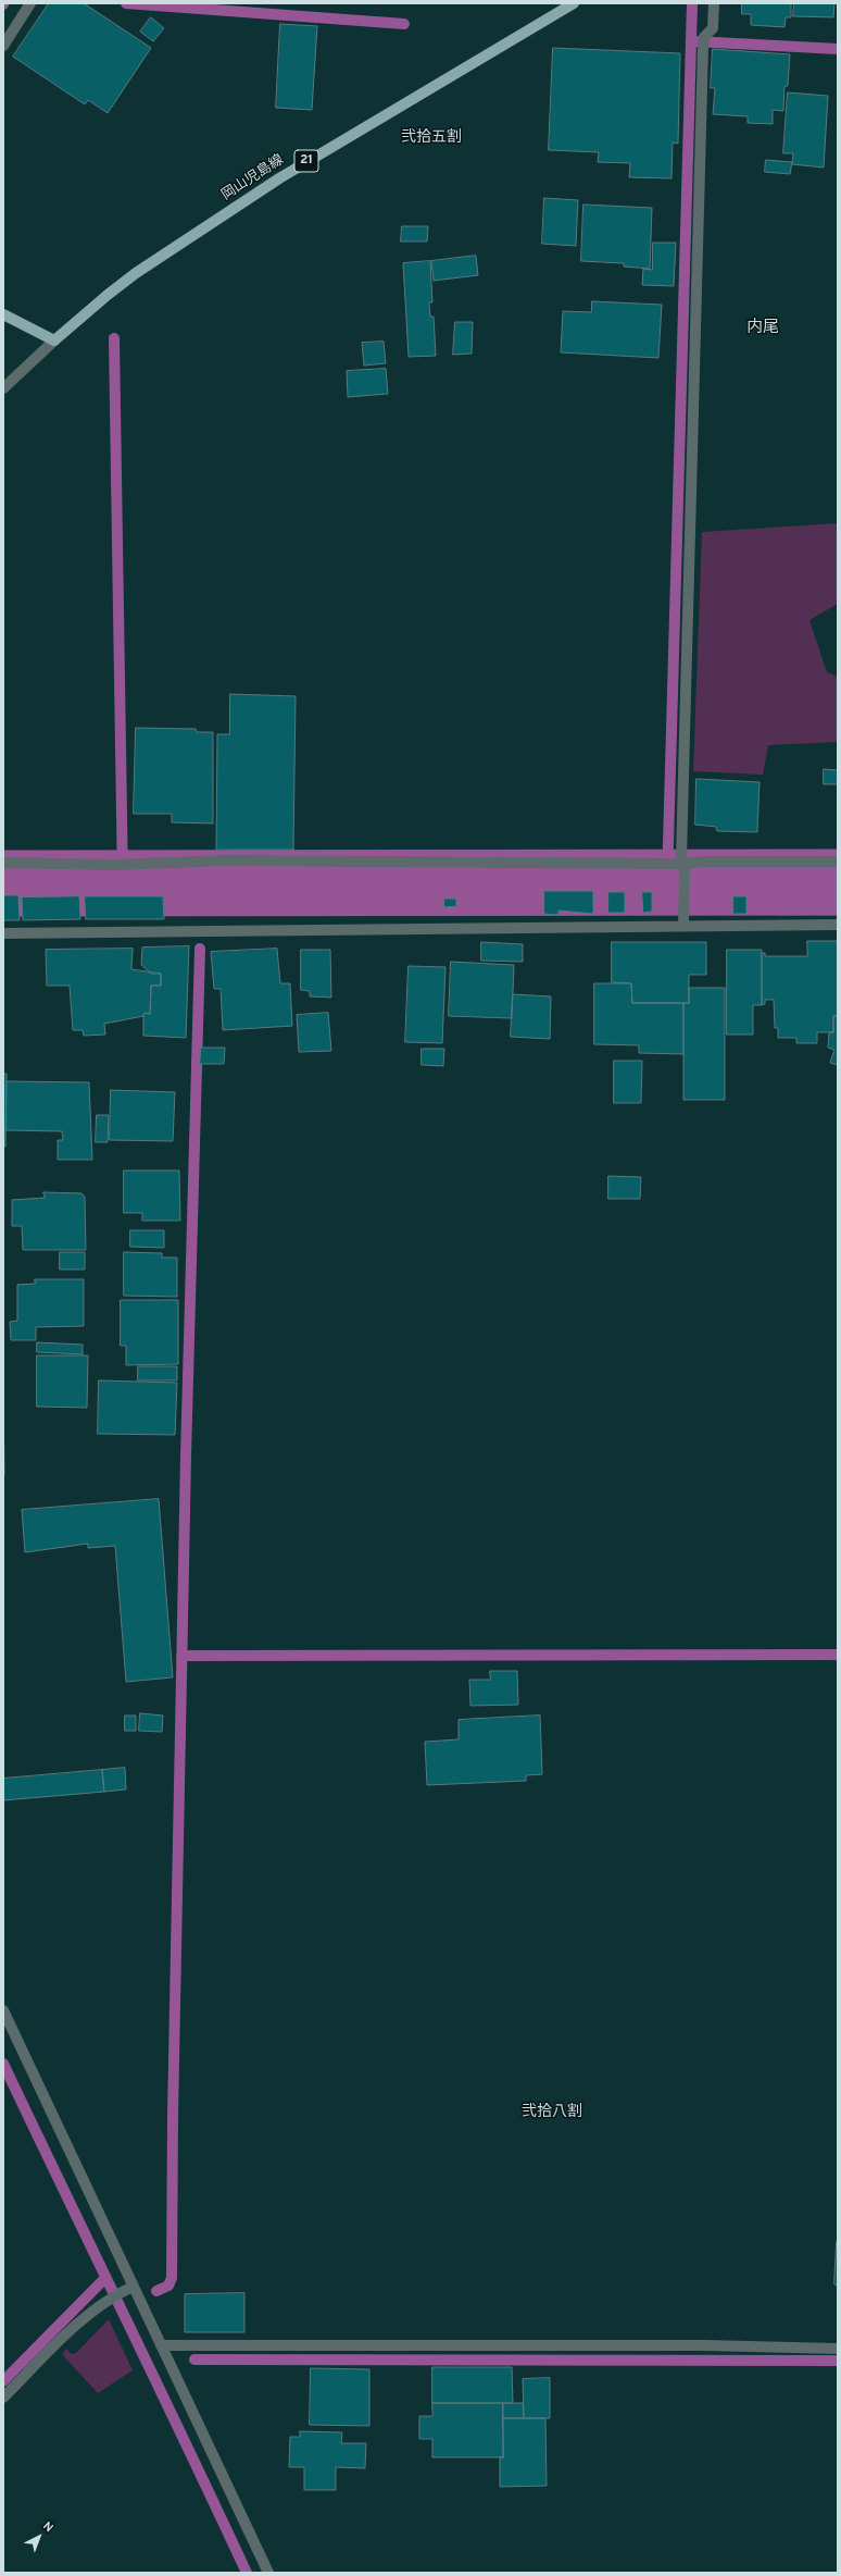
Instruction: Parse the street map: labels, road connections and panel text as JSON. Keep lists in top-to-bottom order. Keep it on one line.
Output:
{"streets":{"main road":["21","岡山児島線"]},"districts":["弐拾五割","内尾","弐拾八割"],"north":"top right"}
